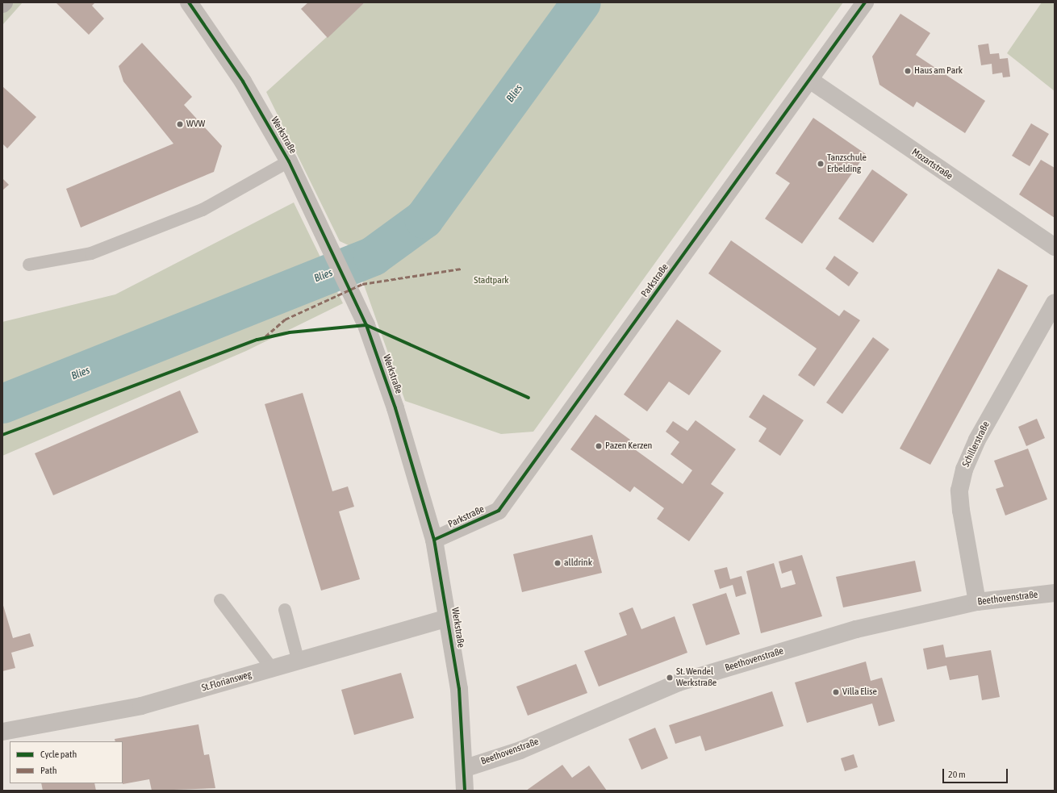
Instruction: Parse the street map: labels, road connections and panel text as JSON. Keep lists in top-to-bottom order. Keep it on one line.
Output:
{"streets":{"street":["Werkstraße","Mozartstraße","Parkstraße","Schillerstraße","Beethovenstraße","St.Floriansweg"]},"crossings":[["Werkstraße","Parkstraße"],["Werkstraße","Beethovenstraße"],["Werkstraße","St.Floriansweg"],["Mozartstraße","Parkstraße"],["Schillerstraße","Beethovenstraße"]],"water":["Blies"],"parks":["Stadtpark"],"places":["Haus am Park","WVW","Tanzschule Erbelding","Pazen Kerzen","alldrink","St. Wendel Werkstraße","Villa Elise"],"legend":["Cycle path","Path"],"scale_bar":"20 m"}
